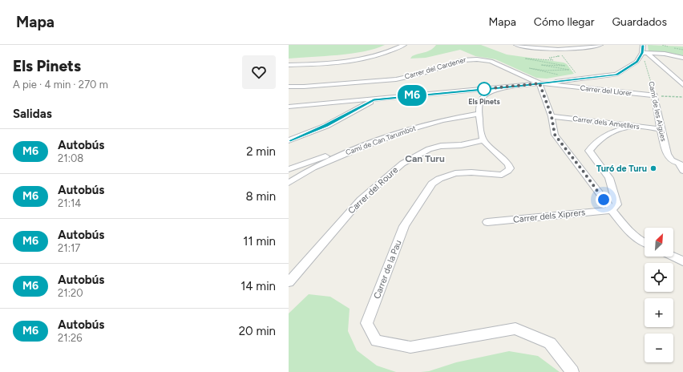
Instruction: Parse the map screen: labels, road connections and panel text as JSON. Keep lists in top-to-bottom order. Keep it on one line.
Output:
{"streets":{"street":["Carrer del Cardener","Carrer del Llorer","Camí de les Aigües","Carrer dels Ametllers","Camí de Can Tarumbot","Carrer del Roure","Carrer dels Xiprers","Carrer de la Pau"]},"crossings":[["Carrer del Cardener","Carrer del Llorer"],["Carrer del Llorer","Camí de les Aigües"],["Camí de les Aigües","Carrer dels Ametllers"],["Carrer del Roure","Carrer de la Pau"]],"districts":["Can Turu"],"places":["Els Pinets","Turó de Turu"],"lines":["bus line M6"],"north":"top right","page":{"header":"Mapa","nav":["Mapa","Cómo llegar","Guardados"],"heading":[["Els Pinets","A pie · 4 min · 270 m"],"Salidas"],"on_map":"M6","list":[{"mark":"M6","name":"Autobús","note":"21:08","value":"2 min"},{"mark":"M6","name":"Autobús","note":"21:14","value":"8 min"},{"mark":"M6","name":"Autobús","note":"21:17","value":"11 min"},{"mark":"M6","name":"Autobús","note":"21:20","value":"14 min"},{"mark":"M6","name":"Autobús","note":"21:26","value":"20 min"}],"map_buttons":["+","−"]}}
